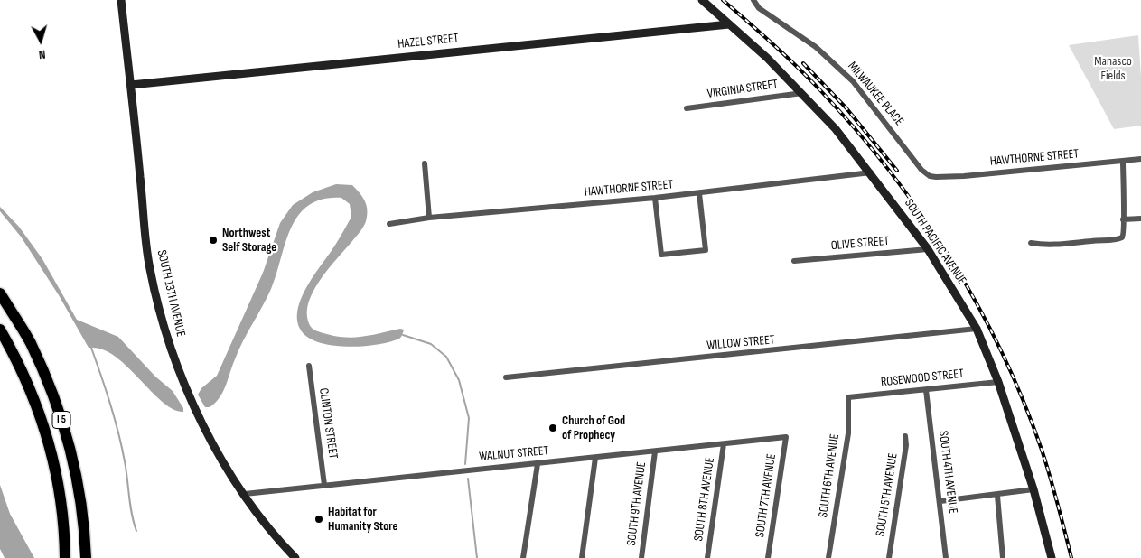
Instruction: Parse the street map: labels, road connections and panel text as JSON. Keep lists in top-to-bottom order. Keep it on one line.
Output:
{"streets":{"highway":["I 5"],"street":["HAZEL STREET","VIRGINIA STREET","MILWAUKEE PLACE","HAWTHORNE STREET","SOUTH PACIFIC AVENUE","OLIVE STREET","SOUTH 13TH AVENUE","WILLOW STREET","ROSEWOOD STREET","CLINTON STREET","WALNUT STREET","SOUTH 4TH AVENUE","SOUTH 6TH AVENUE","SOUTH 5TH AVENUE","SOUTH 7TH AVENUE","SOUTH 8TH AVENUE","SOUTH 9TH AVENUE"]},"crossings":[["HAZEL STREET","SOUTH PACIFIC AVENUE"],["HAZEL STREET","SOUTH 13TH AVENUE"],["VIRGINIA STREET","SOUTH PACIFIC AVENUE"],["MILWAUKEE PLACE","HAWTHORNE STREET"],["HAWTHORNE STREET","SOUTH PACIFIC AVENUE"],["SOUTH PACIFIC AVENUE","OLIVE STREET"],["SOUTH PACIFIC AVENUE","WILLOW STREET"],["SOUTH PACIFIC AVENUE","ROSEWOOD STREET"],["SOUTH 13TH AVENUE","WALNUT STREET"],["ROSEWOOD STREET","SOUTH 4TH AVENUE"],["ROSEWOOD STREET","SOUTH 6TH AVENUE"],["CLINTON STREET","WALNUT STREET"],["WALNUT STREET","SOUTH 7TH AVENUE"],["WALNUT STREET","SOUTH 8TH AVENUE"],["WALNUT STREET","SOUTH 9TH AVENUE"]],"parks":["Manasco Fields"],"places":["Northwest Self Storage","Church of God of Prophecy","Habitat for Humanity Store"],"north":"bottom"}
